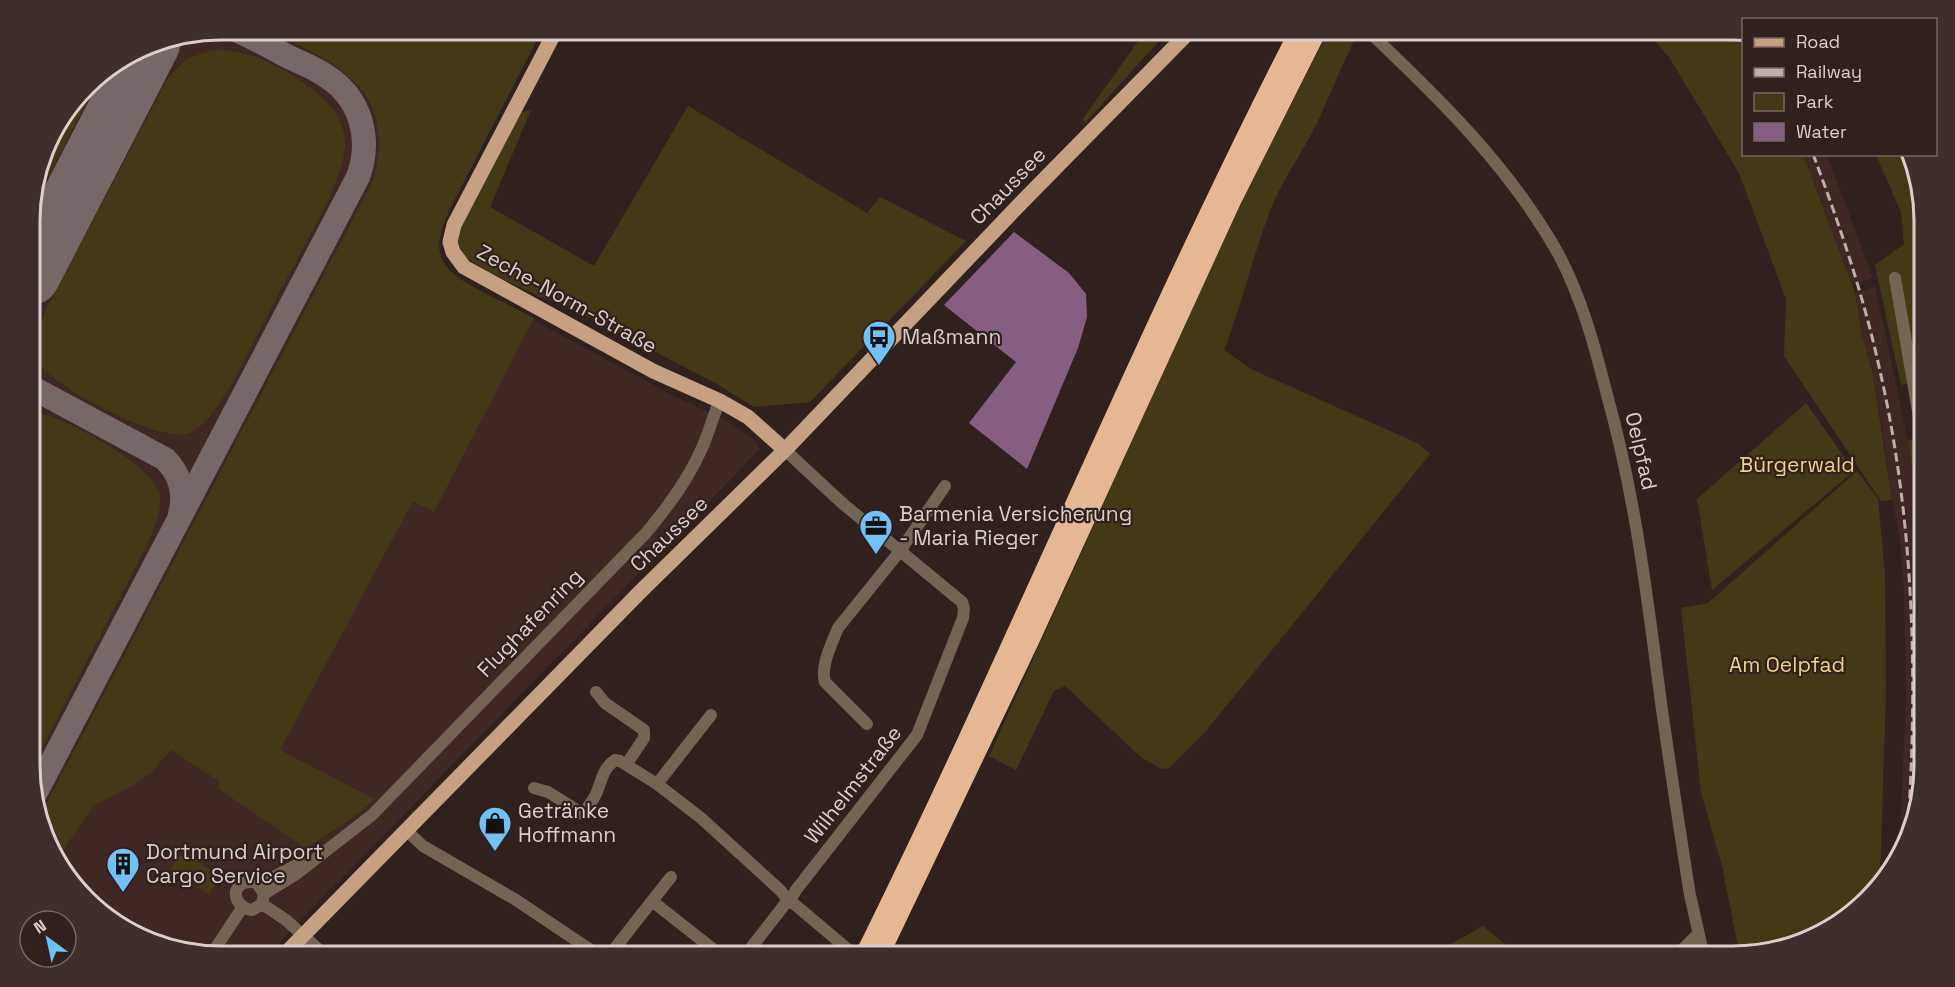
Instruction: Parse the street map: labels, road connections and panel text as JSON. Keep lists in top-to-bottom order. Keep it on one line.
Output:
{"streets":{"main road":["Chaussee","Zeche-Norm-Straße"],"street":["Oelpfad","Flughafenring","Wilhelmstraße"]},"crossings":[["Chaussee","Zeche-Norm-Straße"],["Chaussee","Wilhelmstraße"],["Zeche-Norm-Straße","Flughafenring"],["Zeche-Norm-Straße","Wilhelmstraße"]],"parks":["Bürgerwald","Am Oelpfad"],"places":{"bus stop":["Maßmann"],"office":["Barmenia Versicherung - Maria Rieger"],"shop":["Getränke Hoffmann"],"building":["Dortmund Airport Cargo Service"]},"legend":["Road","Railway","Park","Water"],"north":"top left"}
